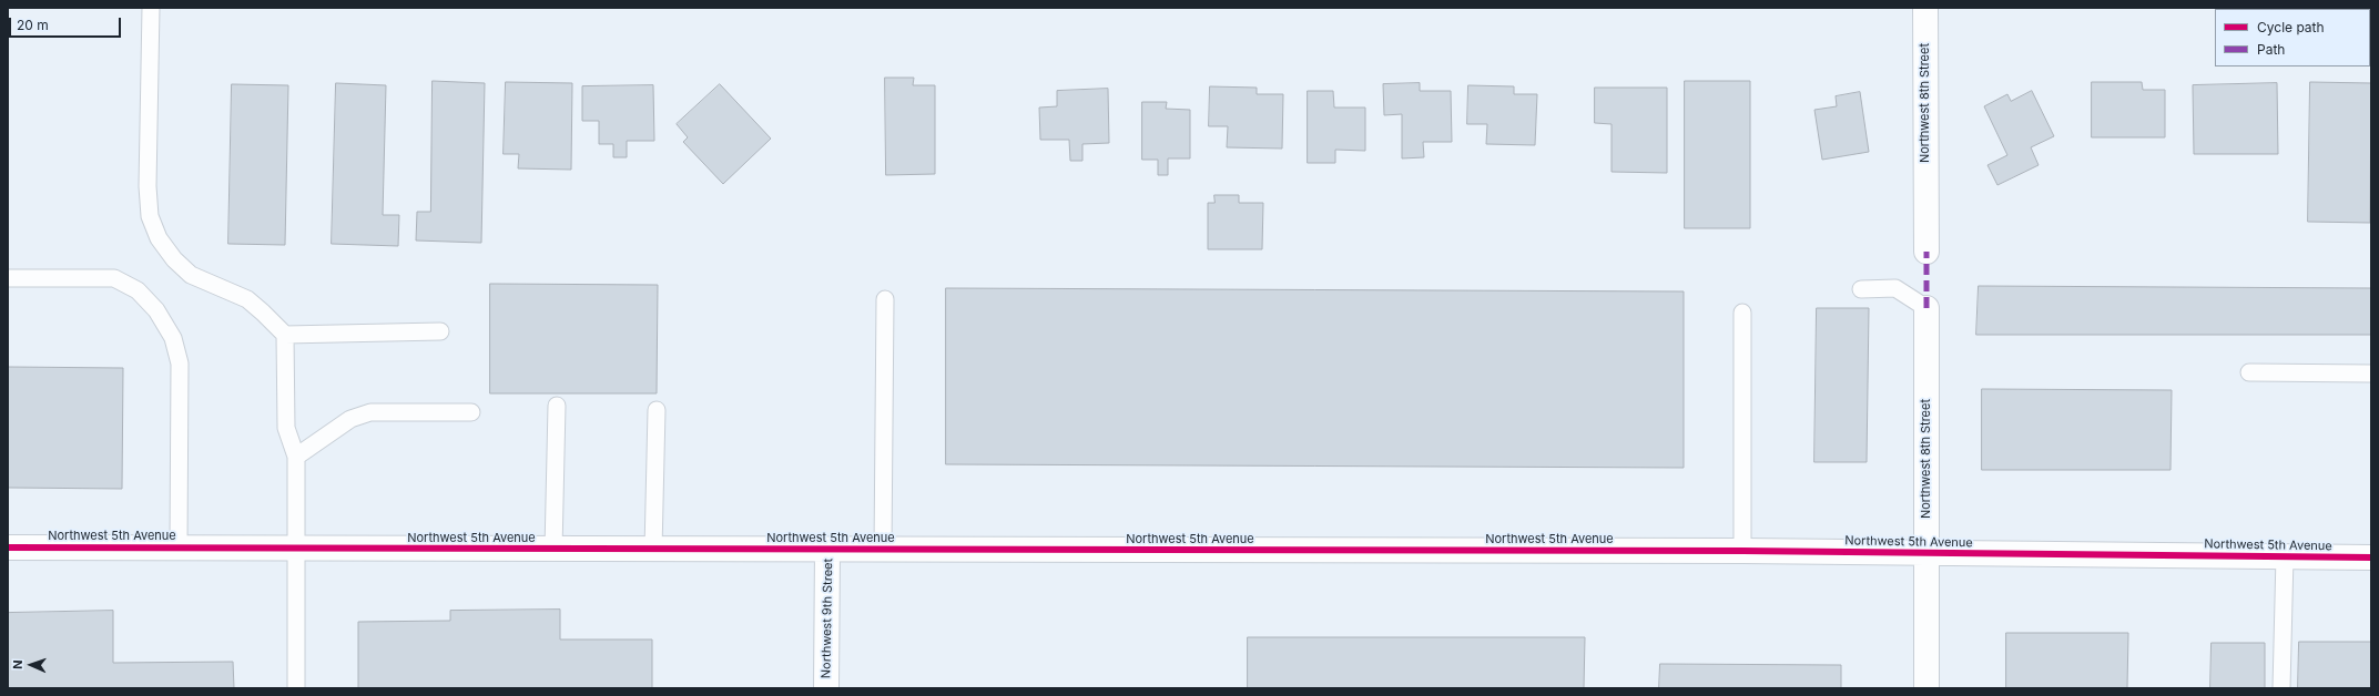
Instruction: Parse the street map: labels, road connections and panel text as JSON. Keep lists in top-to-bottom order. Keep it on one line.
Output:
{"streets":{"street":["Northwest 8th Street","Northwest 5th Avenue","Northwest 9th Street"]},"crossings":[["Northwest 8th Street","Northwest 5th Avenue"],["Northwest 5th Avenue","Northwest 9th Street"]],"legend":["Cycle path","Path"],"scale_bar":"20 m","north":"left"}
